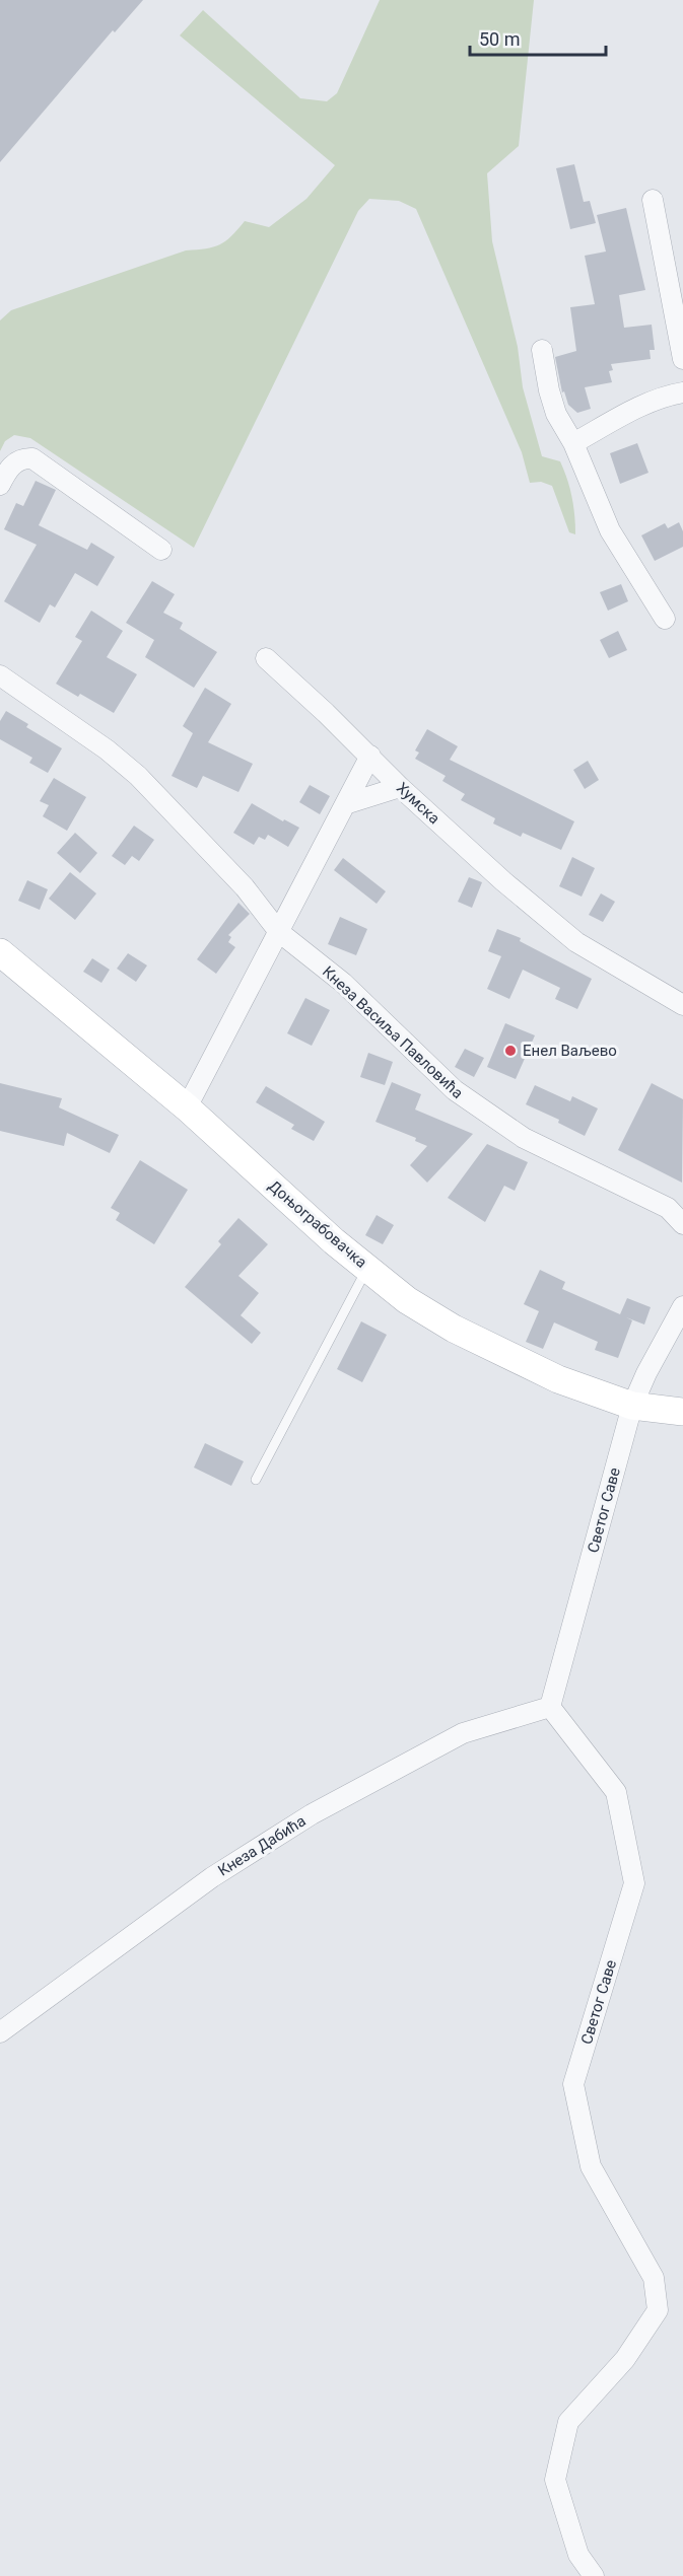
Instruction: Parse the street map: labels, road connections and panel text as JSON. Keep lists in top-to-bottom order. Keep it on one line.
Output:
{"streets":{"street":["Хумска","Кнеза Васиља Павловића","Доњограбовачка","Светог Саве","Кнеза Дабића"]},"crossings":[["Доњограбовачка","Светог Саве"],["Светог Саве","Кнеза Дабића"]],"places":["Енел Ваљево"],"scale_bar":"50 m"}
